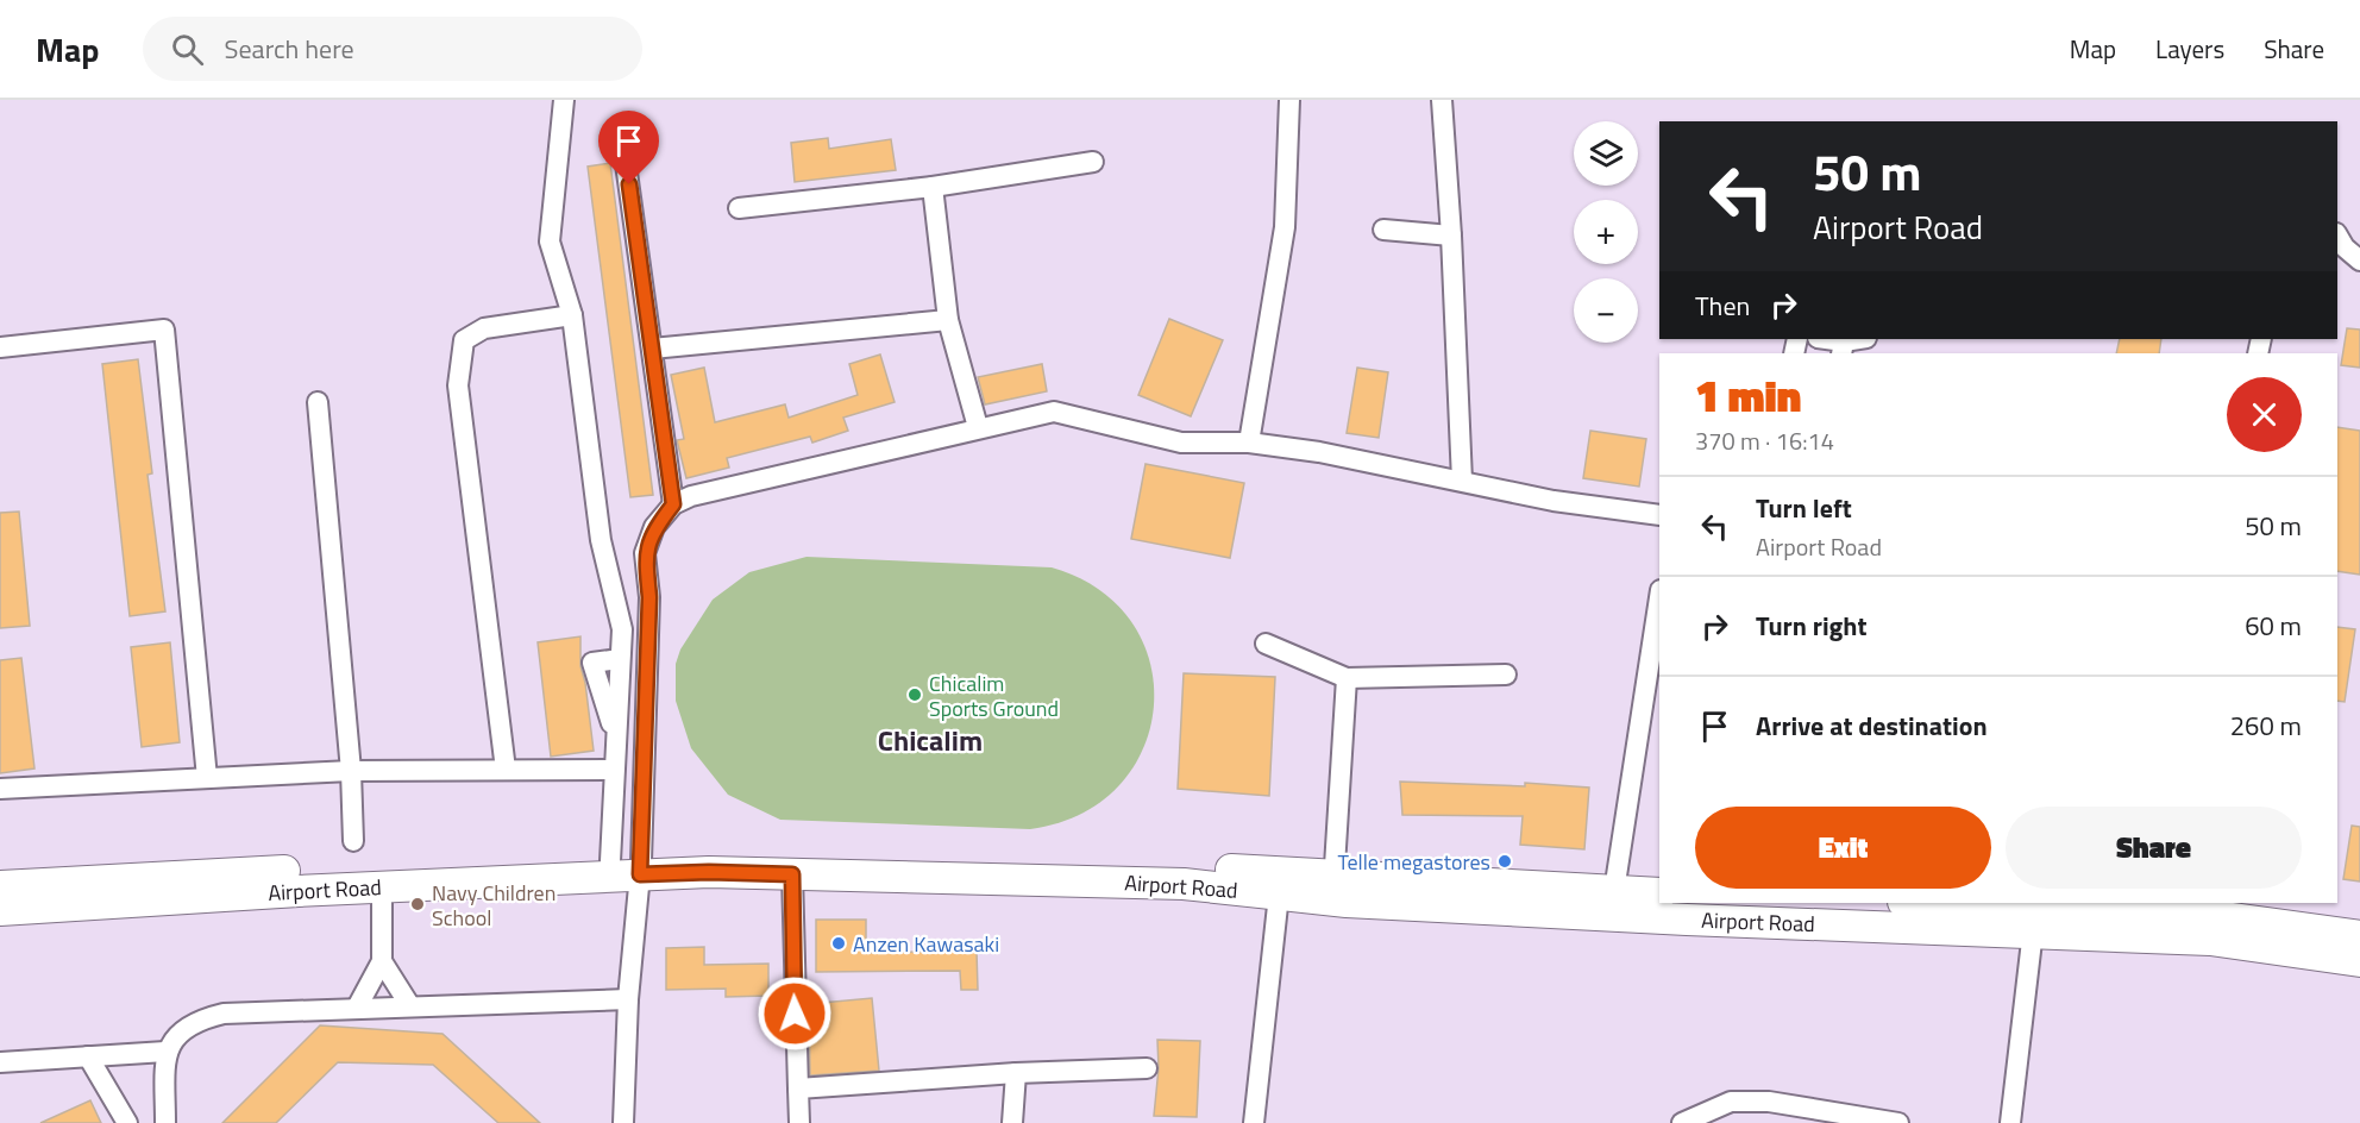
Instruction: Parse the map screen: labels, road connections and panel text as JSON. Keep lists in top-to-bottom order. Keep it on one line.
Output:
{"streets":{"highway":["Airport Road"]},"districts":["Chicalim"],"places":["Chicalim Sports Ground","Telle megastores","Navy Children School","Anzen Kawasaki"],"page":{"header":"Map","search":"Search here","nav":["Map","Layers","Share"],"map_buttons":["+","−"],"turn":["50 m","Airport Road"],"then":"Then","heading":["1 min","370 m · 16:14"],"list":[{"name":"Turn left","note":"Airport Road","value":"50 m"},{"name":"Turn right","value":"60 m"},{"name":"Arrive at destination","value":"260 m"}],"buttons":["Exit","Share"]}}
